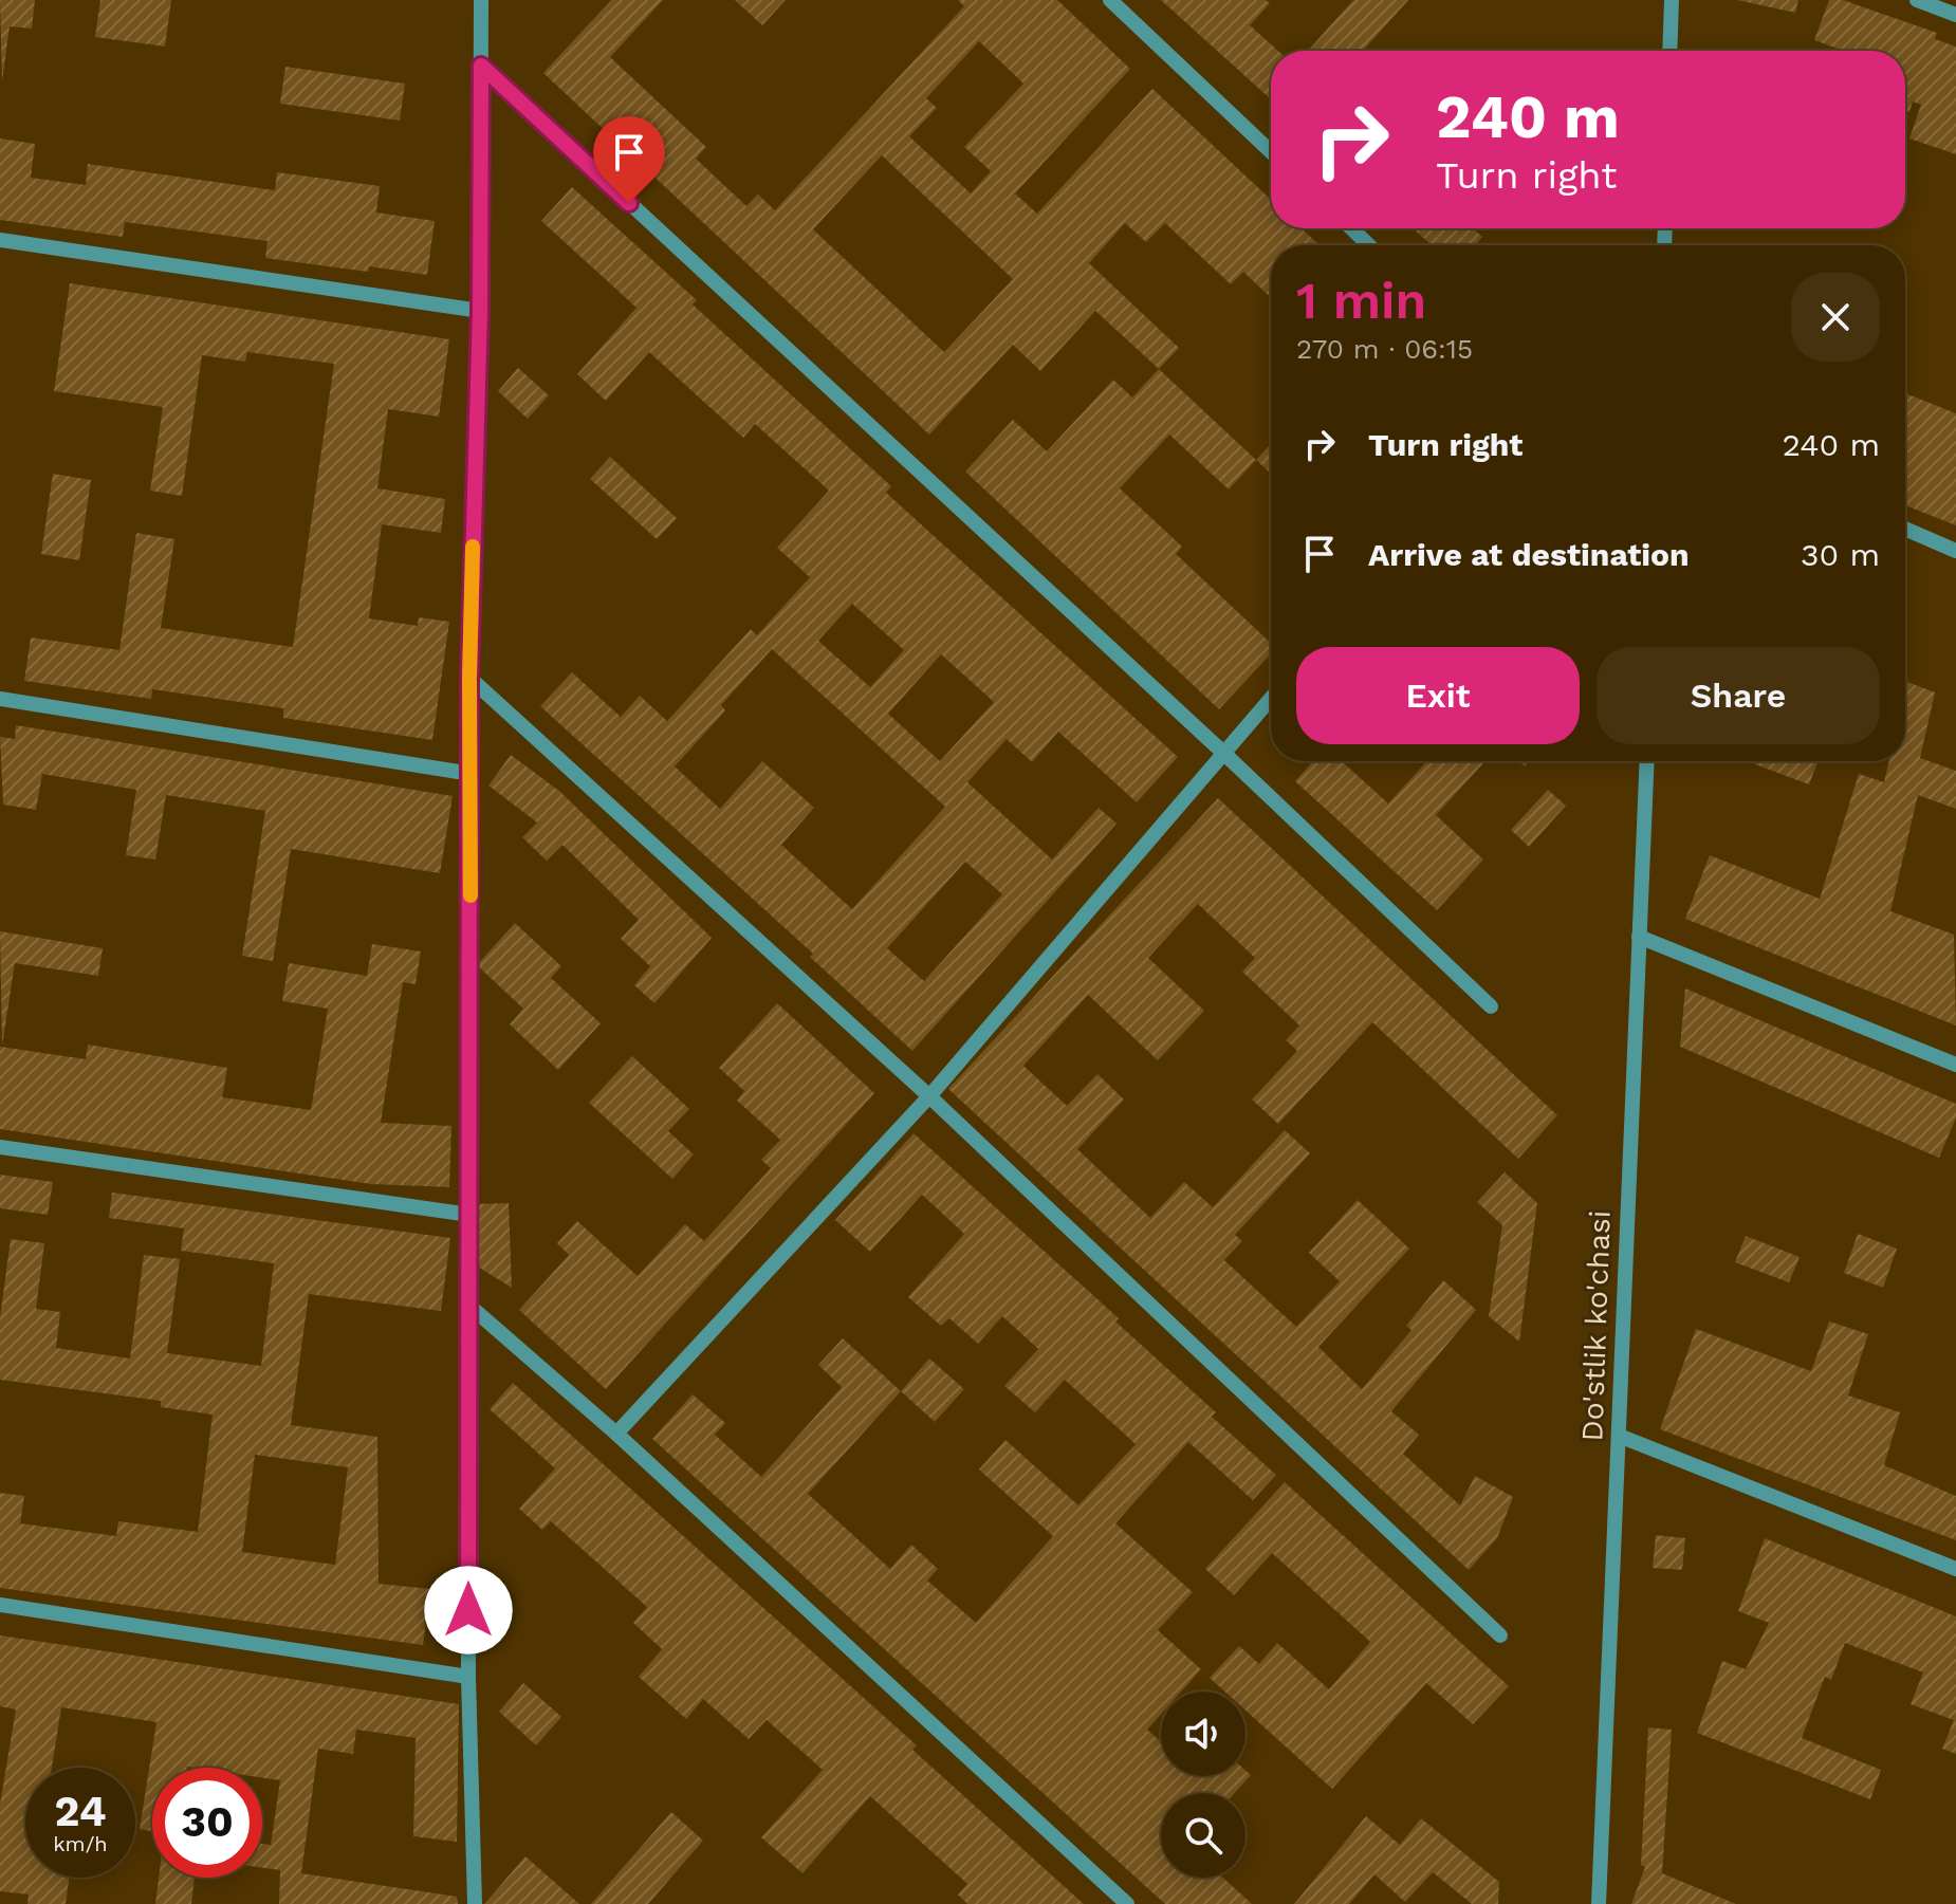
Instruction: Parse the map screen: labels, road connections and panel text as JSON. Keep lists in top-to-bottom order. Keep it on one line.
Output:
{"streets":{"street":["Do'stlik ko'chasi"]},"page":{"turn":["240 m","Turn right"],"heading":["1 min","270 m · 06:15"],"list":[{"name":"Turn right","value":"240 m"},{"name":"Arrive at destination","value":"30 m"}],"buttons":["Exit","Share"],"speed":"24 km/h","limit":"30"}}
